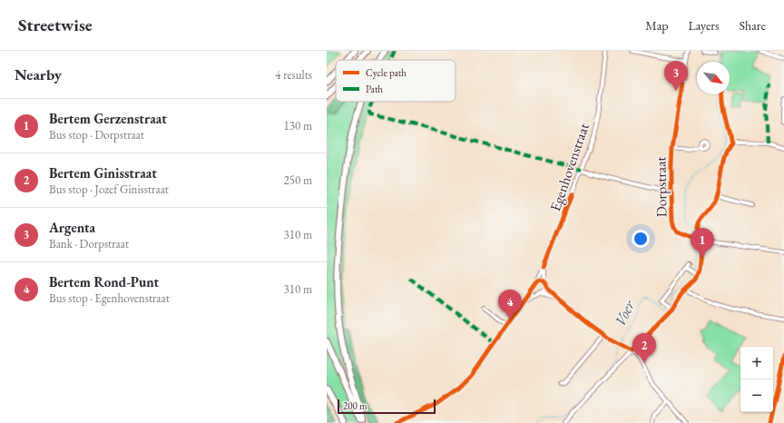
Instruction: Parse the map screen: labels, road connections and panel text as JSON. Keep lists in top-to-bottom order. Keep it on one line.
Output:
{"streets":{"street":["Egenhovenstraat","Dorpstraat"]},"water":["Voer"],"legend":["Cycle path","Path"],"scale_bar":"200 m","north":"bottom right","page":{"header":"Streetwise","nav":["Map","Layers","Share"],"heading":["Nearby","4 results"],"pins":["3","1","4","2"],"list":[{"mark":"1","name":"Bertem Gerzenstraat","note":"Bus stop · Dorpstraat","value":"130 m"},{"mark":"2","name":"Bertem Ginisstraat","note":"Bus stop · Jozef Ginisstraat","value":"250 m"},{"mark":"3","name":"Argenta","note":"Bank · Dorpstraat","value":"310 m"},{"mark":"4","name":"Bertem Rond-Punt","note":"Bus stop · Egenhovenstraat","value":"310 m"}],"map_buttons":["+","−"],"scale":"200 m"}}
